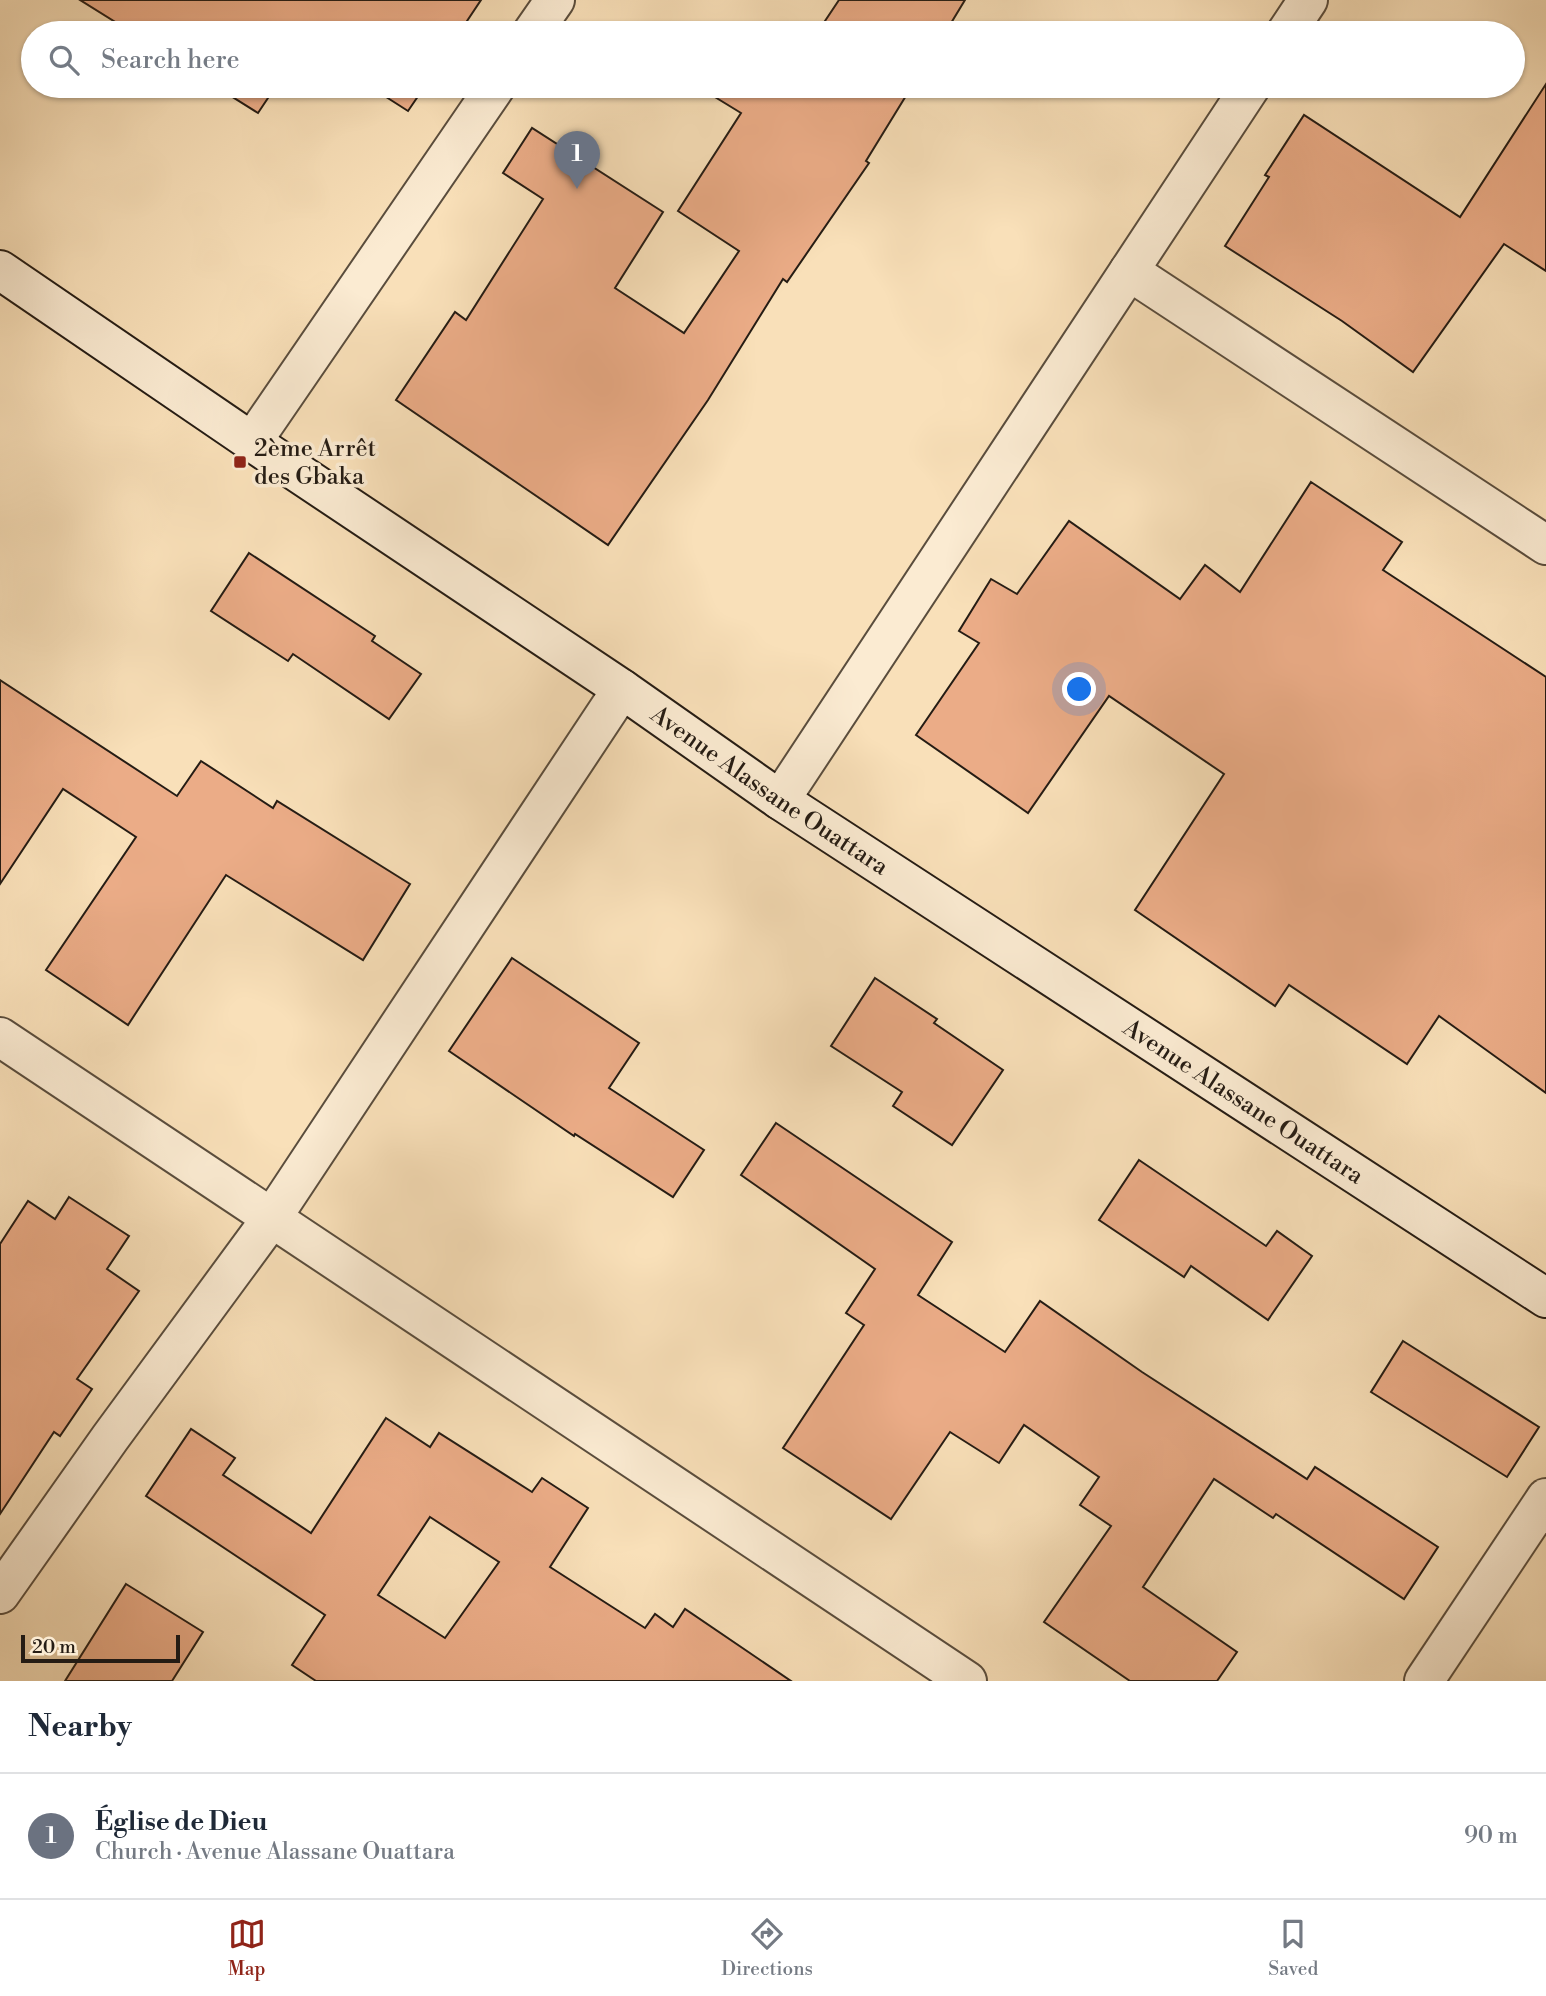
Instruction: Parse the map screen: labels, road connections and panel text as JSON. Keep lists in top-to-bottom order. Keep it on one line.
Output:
{"streets":{"street":["Avenue Alassane Ouattara"]},"places":{"transit":["2ème Arrêt des Gbaka"]},"scale_bar":"20 m","page":{"search":"Search here","pins":"1","scale":"20 m","heading":"Nearby","list":[{"mark":"1","name":"Église de Dieu","note":"Church · Avenue Alassane Ouattara","value":"90 m"}],"nav":["Map","Directions","Saved"]}}
